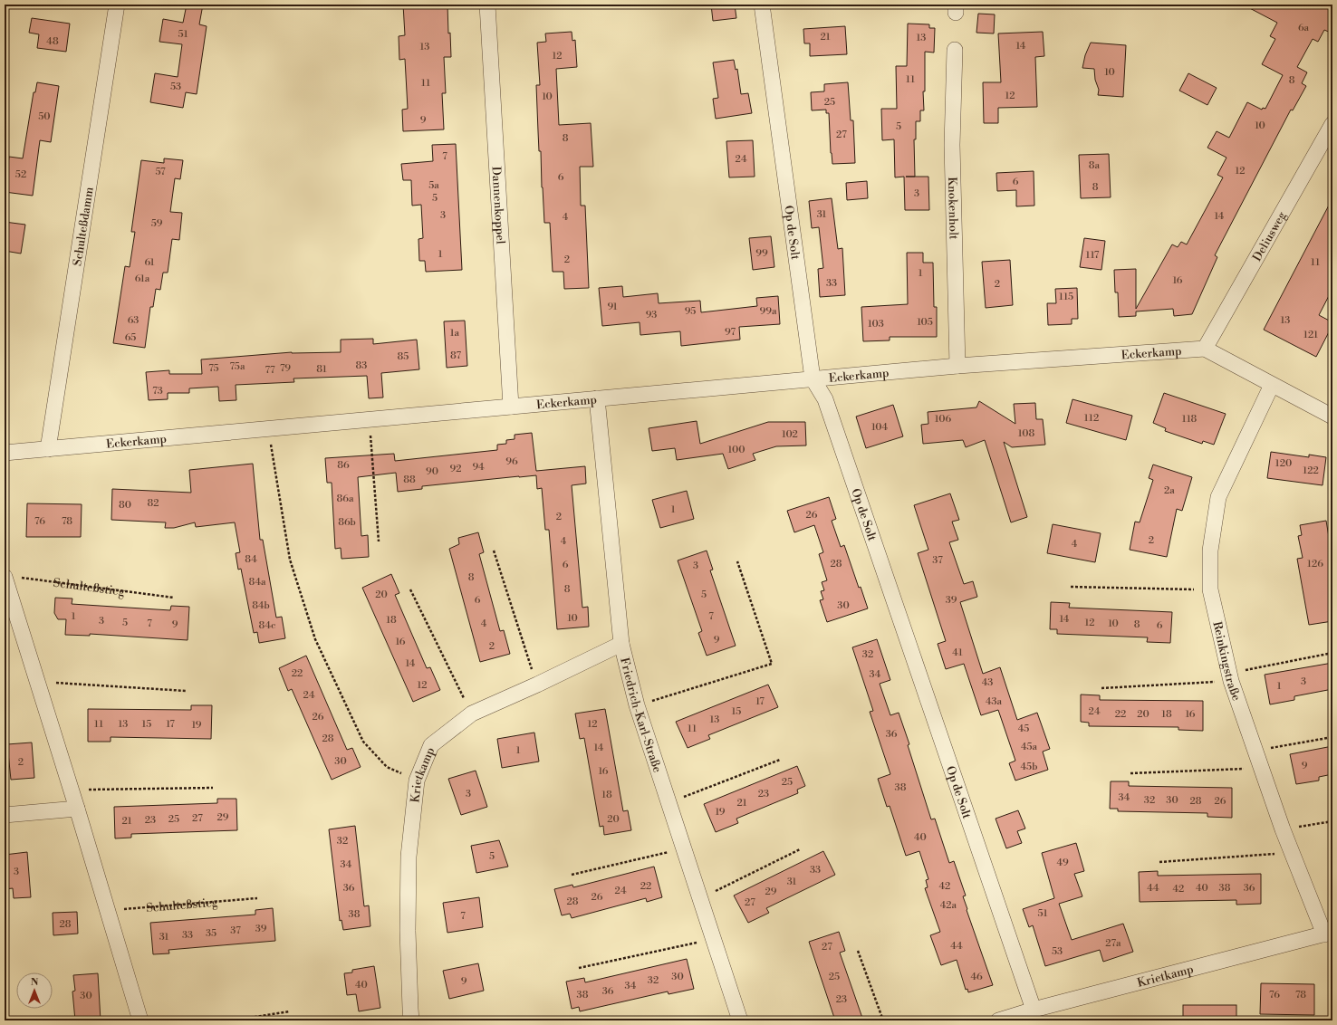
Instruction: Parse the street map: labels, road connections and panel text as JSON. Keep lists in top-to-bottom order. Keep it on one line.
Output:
{"streets":{"street":["Dannenkoppel","Knokenholt","Schulteßdamm","Op de Solt","Deliusweg","Eckerkamp","Reinkingstraße","Friedrich-Karl-Straße","Krietkamp"],"path":["Schulteßstieg"]},"crossings":[["Dannenkoppel","Eckerkamp"],["Knokenholt","Eckerkamp"],["Schulteßdamm","Eckerkamp"],["Op de Solt","Eckerkamp"],["Op de Solt","Krietkamp"],["Deliusweg","Eckerkamp"],["Eckerkamp","Friedrich-Karl-Straße"],["Reinkingstraße","Krietkamp"],["Friedrich-Karl-Straße","Krietkamp"]],"house_numbers":["6a","51","21","13","48","14","13","12","10","11","8","11","53","12","10","25","50","9","10","5","27","8","7","24","8a","12","57","52","6","6","5a","8","3","5","31","3","14","4","59","99","1","117","2","61","11","1","61a","16","33","2","115","91","95","99a","93","63","13","105","103","97","1a","121","65","87","85","83","75a","75","79","81","77","73","112","106","118","104","108","102","100","96","120","86","94","92","122","90","88","2a","86a","82","80","1","26","2","76","78","86b","2","4","4","84","37","28","126","6","3","8","84a","8","20","5","6","39","84b","30","1","7","10","14","18","3","5","12","7","4","10","9","8","84c","6","9","16","2","41","32","14","22","34","3","43","12","1","24","17","43a","15","24","22","20","18","16","26","13","11","13","15","17","12","19","11","45","36","28","45a","14","1","30","2","9","45b","16","25","38","3","23","18","34","32","30","28","26","21","19","29","27","25","20","23","21","40","32","5","49","34","33","3","31","22","42","36","44","40","38","36","42","24","29","26","28","27","42a","51","38","7","28","39","37","35","33","31","27a","44","27","53","30","25","46","32","9","40","34","36","38","76","78","30","23"],"north":"top"}
